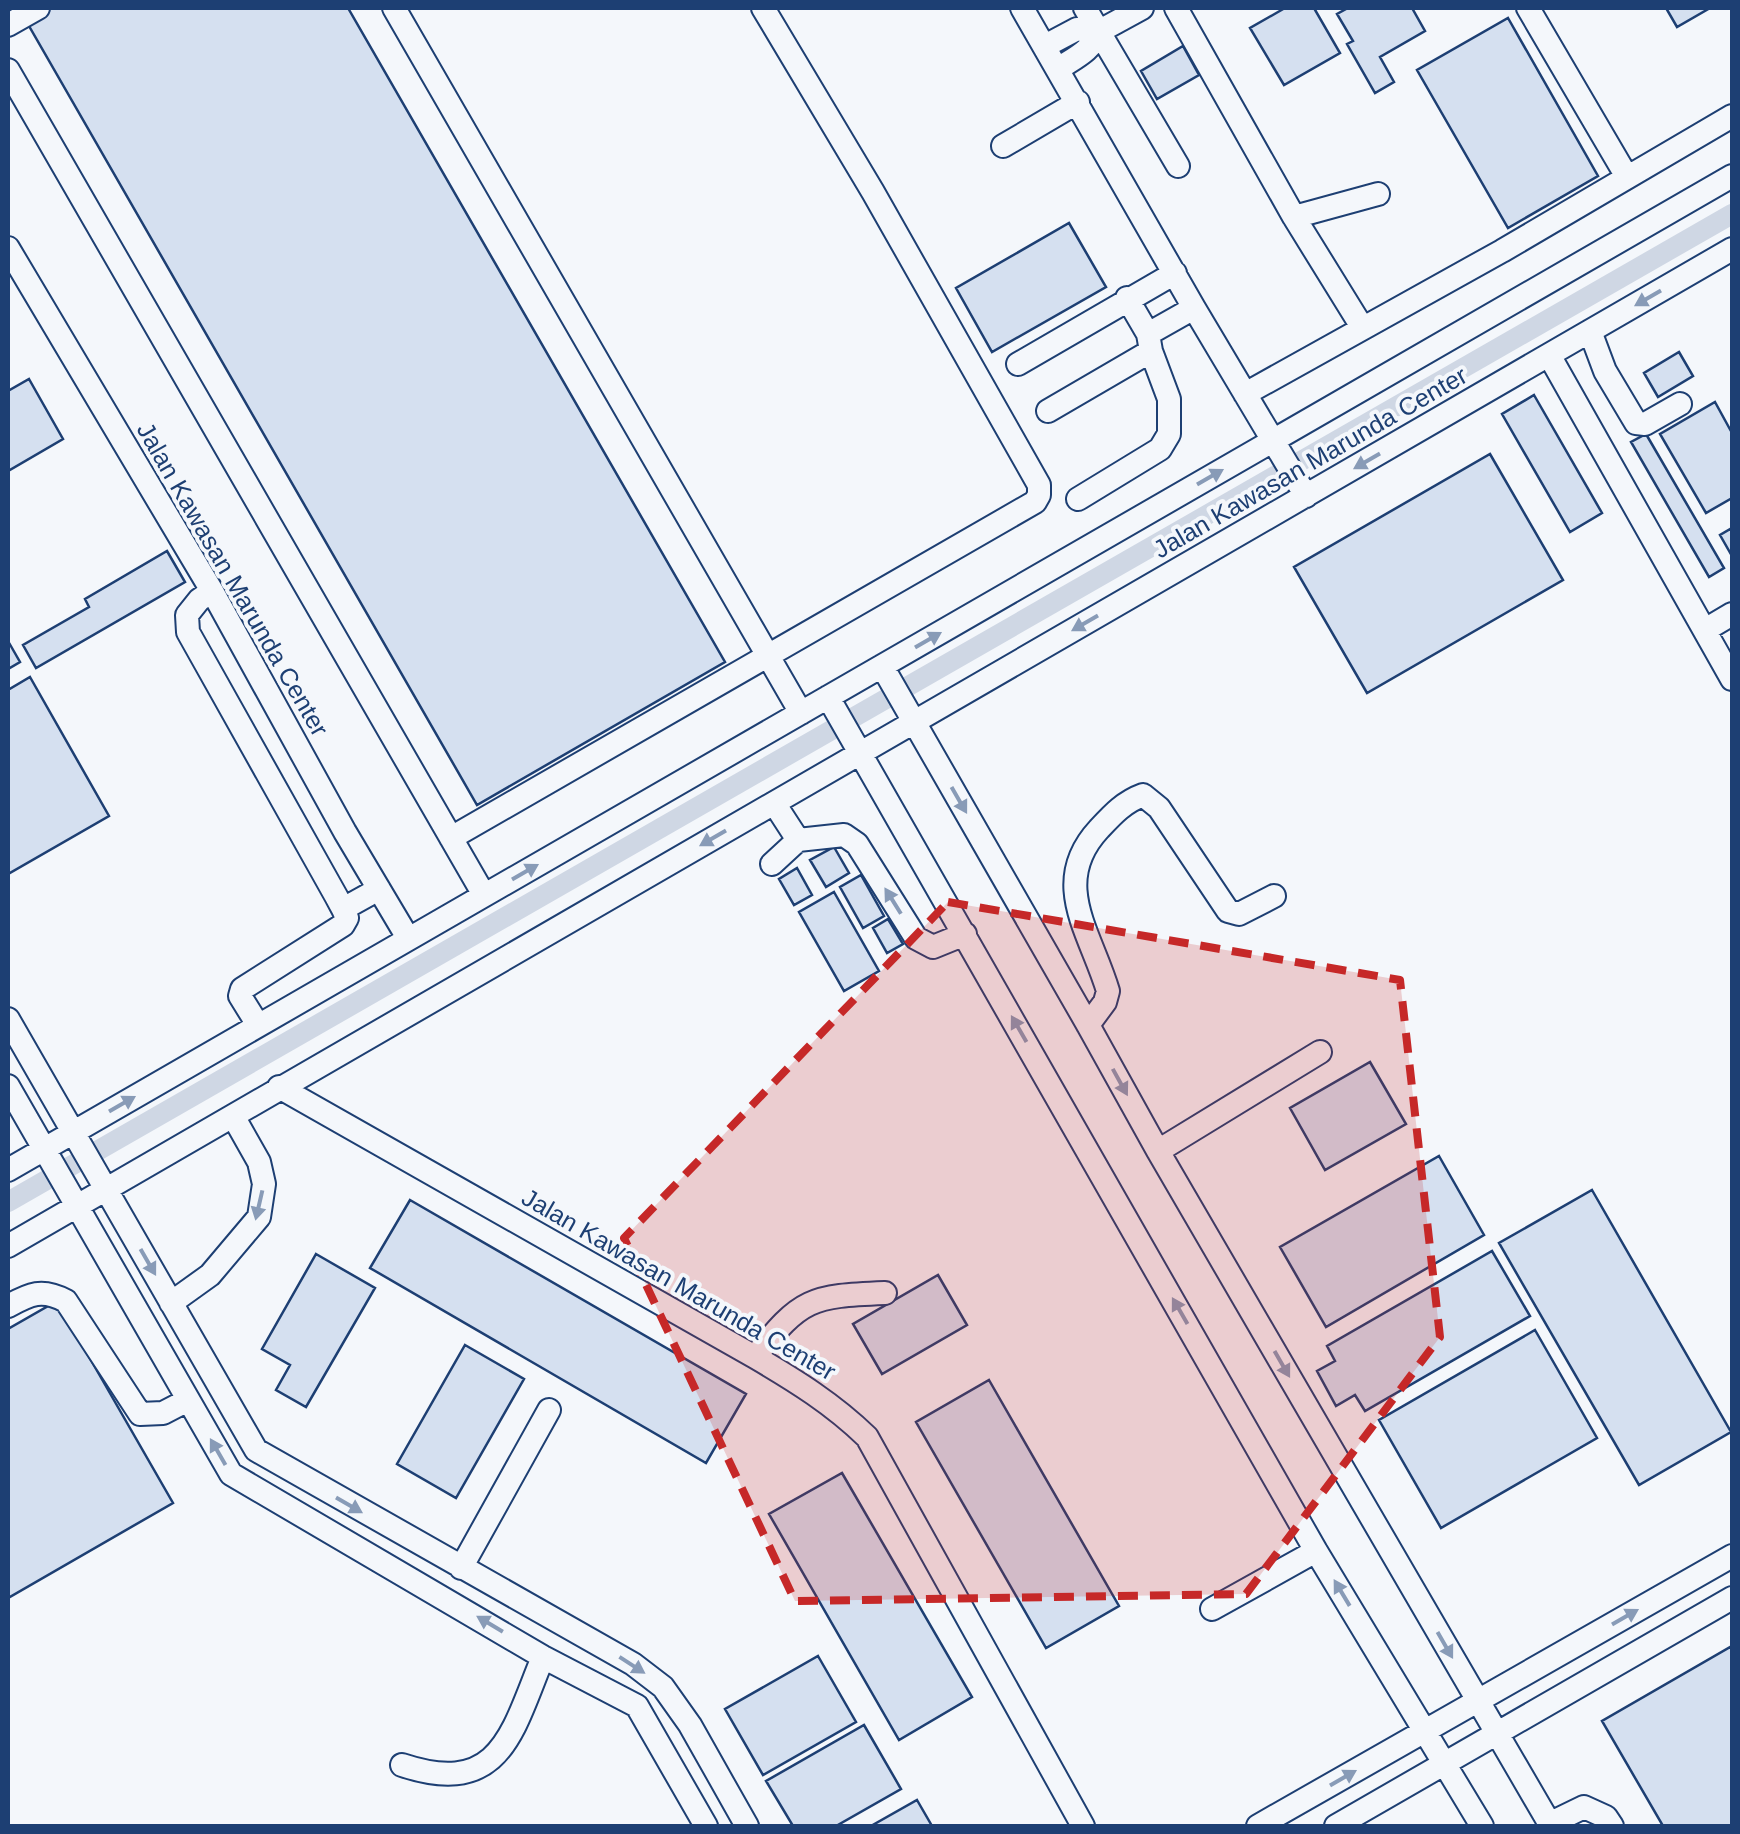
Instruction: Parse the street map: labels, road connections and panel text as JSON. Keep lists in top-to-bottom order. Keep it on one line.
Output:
{"streets":{"lane":["Jalan Kawasan Marunda Center"]}}
